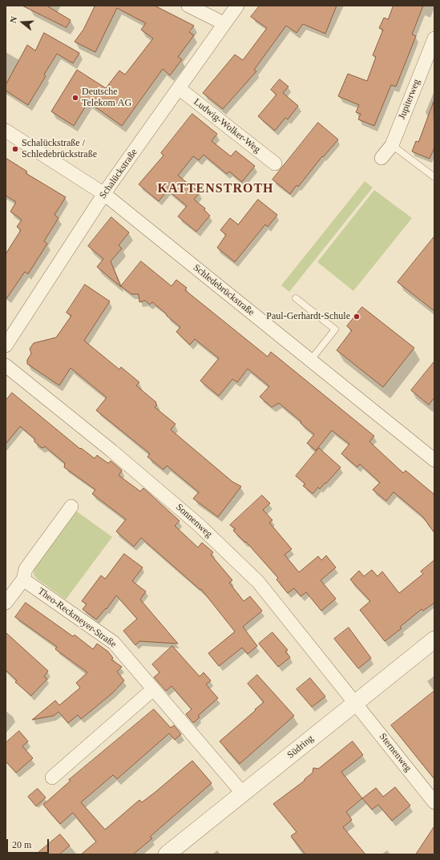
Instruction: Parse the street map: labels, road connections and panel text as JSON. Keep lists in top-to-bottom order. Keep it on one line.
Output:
{"streets":{"street":["Jupiterweg","Ludwig-Wolker-Weg","Schalückstraße","Schledebrückstraße","Sonnenweg","Theo-Reckmeyer-Straße","Südring","Sternenweg"]},"crossings":[["Ludwig-Wolker-Weg","Schalückstraße"],["Schalückstraße","Schledebrückstraße"],["Sonnenweg","Südring"],["Sonnenweg","Sternenweg"],["Theo-Reckmeyer-Straße","Südring"],["Südring","Sternenweg"]],"districts":["KATTENSTROTH"],"places":["Deutsche Telekom AG","Schalückstraße / Schledebrückstraße","Paul-Gerhardt-Schule"],"scale_bar":"20 m","north":"left"}
